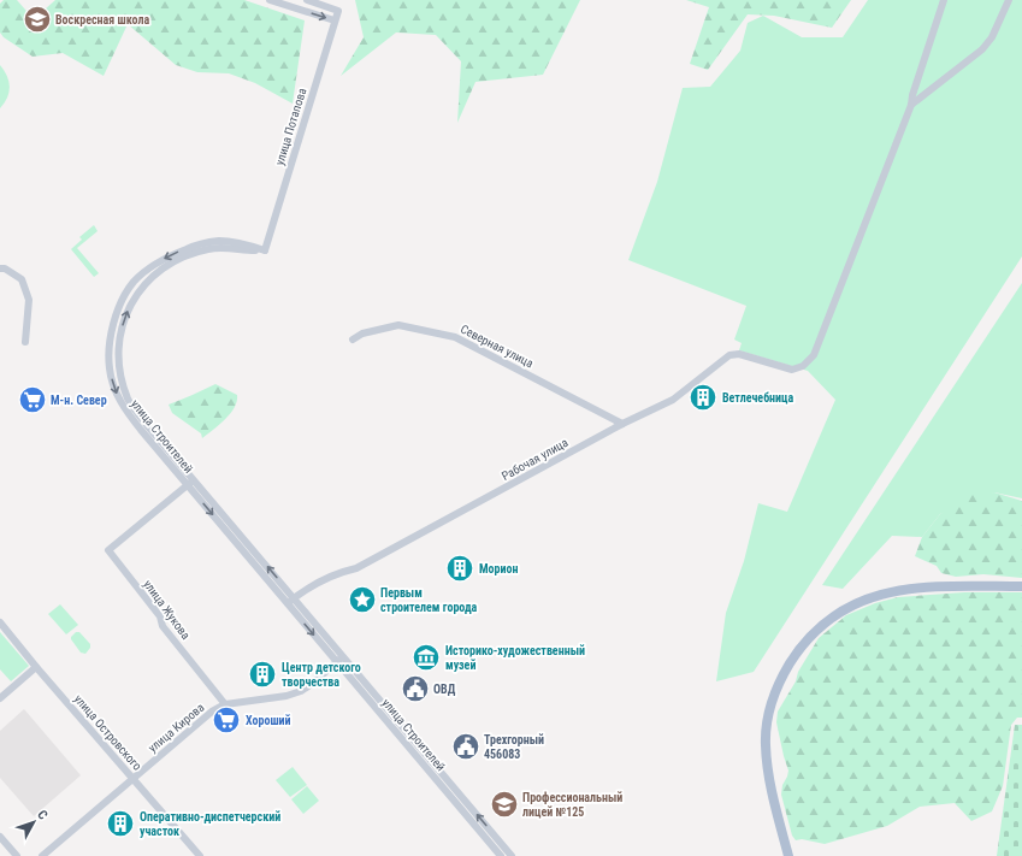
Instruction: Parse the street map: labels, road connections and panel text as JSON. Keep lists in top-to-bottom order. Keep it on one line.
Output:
{"streets":{"street":["улица Потапова","Северная улица","улица Строителей","Рабочая улица","улица Жукова","улица Кирова","улица Островского"]},"crossings":[["улица Потапова","улица Строителей"],["Северная улица","Рабочая улица"],["улица Строителей","Рабочая улица"],["улица Строителей","улица Жукова"],["улица Строителей","улица Кирова"],["улица Жукова","улица Кирова"],["улица Кирова","улица Островского"]],"places":{"school or university":["Воскресная школа","Профессиональный лицей №125"],"building":["Ветлечебница","Морион","Центр детского творчества","Оперативно-диспетчерский участок"],"supermarket":["М-н. Север","Хороший"],"place":["Первым строителем города"],"museum":["Историко-художественный музей"],"public building":["ОВД","Трехгорный 456083"]},"north":"top right"}
